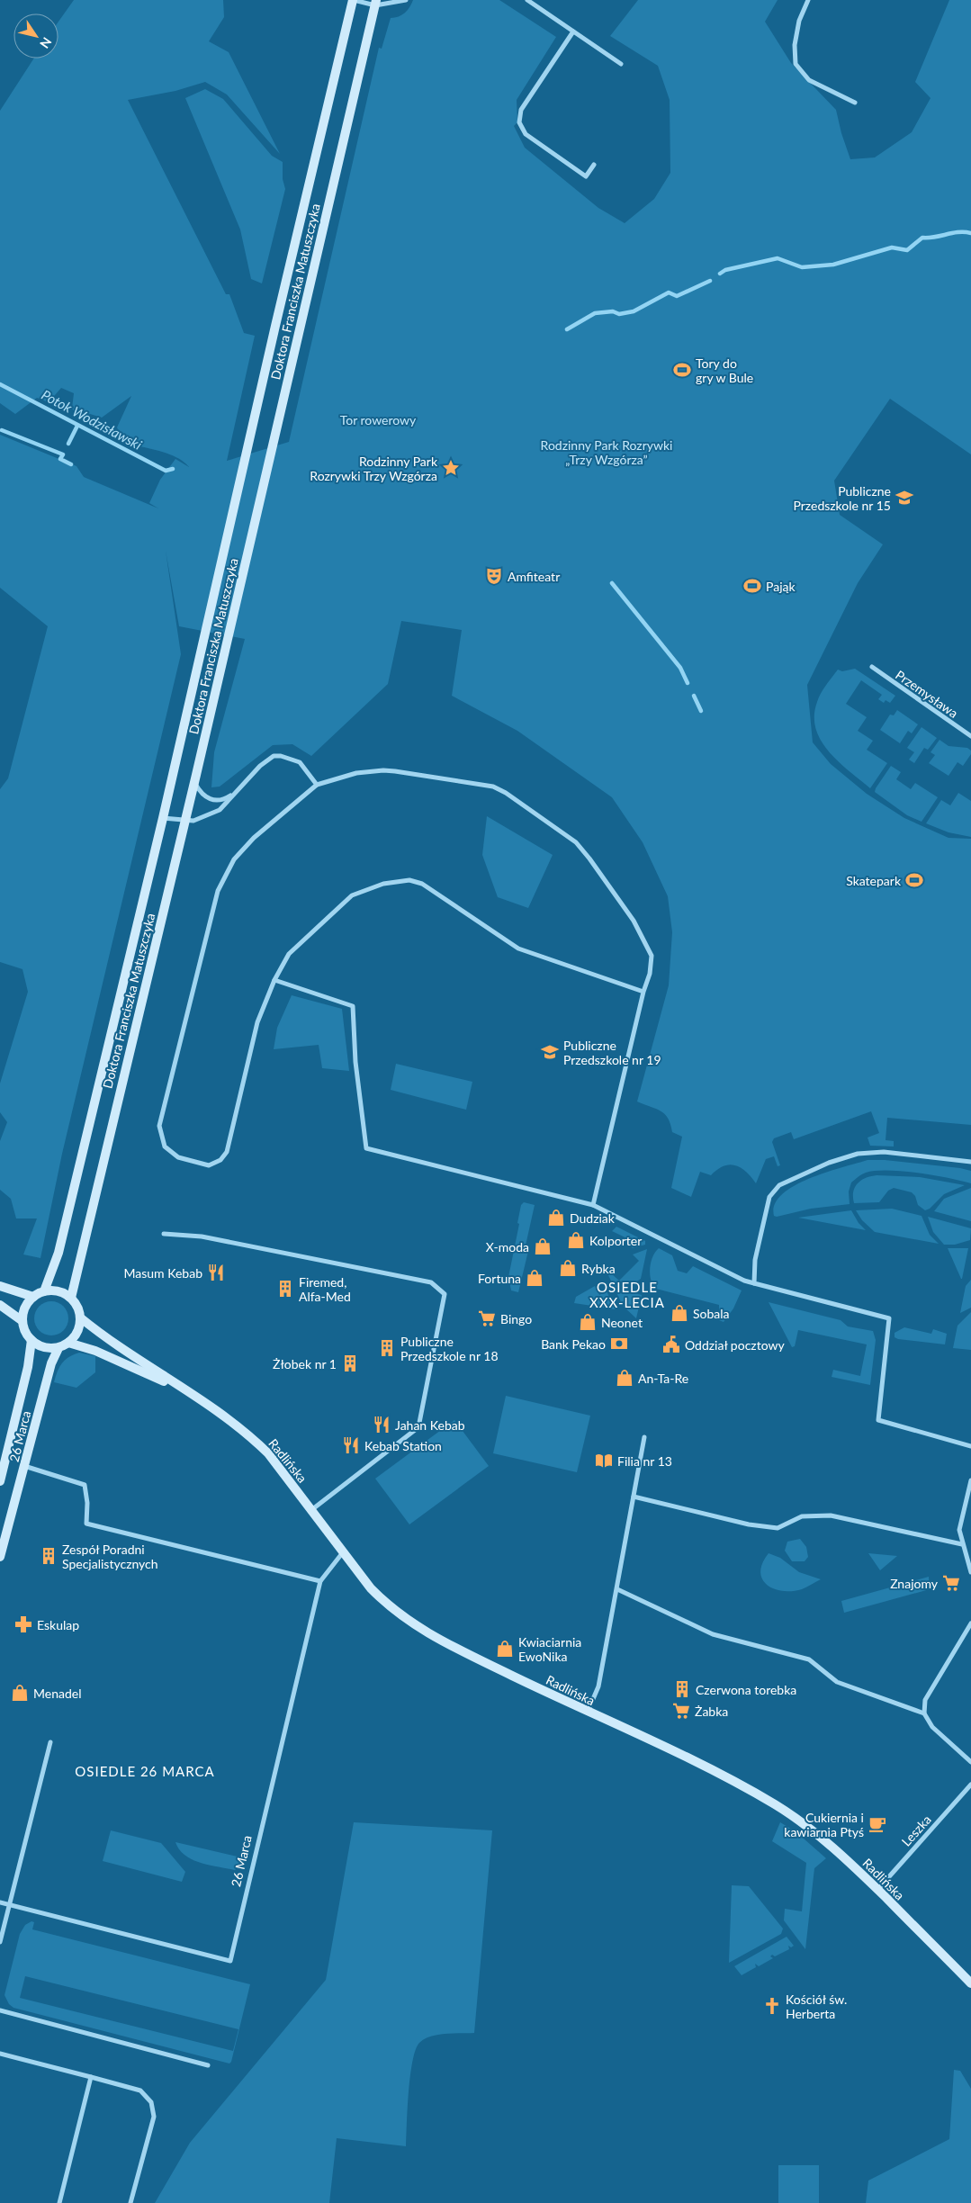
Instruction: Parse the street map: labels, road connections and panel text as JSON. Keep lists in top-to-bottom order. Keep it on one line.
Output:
{"streets":{"main road":["Doktora Franciszka Matuszczyka","26 Marca","Radlińska"],"street":["Przemysława","Leszka"]},"crossings":[["Doktora Franciszka Matuszczyka","26 Marca"],["Doktora Franciszka Matuszczyka","Radlińska"],["26 Marca","Radlińska"],["Radlińska","Leszka"]],"districts":["OSIEDLE XXX-LECIA","OSIEDLE 26 MARCA"],"water":["Potok Wodzisławski"],"parks":["Tor rowerowy","Rodzinny Park Rozrywki „Trzy Wzgórza”"],"places":{"sports":["Tory do gry w Bule","Pająk","Skatepark"],"place":["Rodzinny Park Rozrywki Trzy Wzgórza"],"school or university":["Publiczne Przedszkole nr 15","Publiczne Przedszkole nr 19"],"theatre":["Amfiteatr"],"shop":["Dudziak","Kolporter","X-moda","Rybka","Fortuna","Sobala","Neonet","An-Ta-Re","Kwiaciarnia EwoNika","Menadel"],"restaurant":["Masum Kebab","Jahan Kebab","Kebab Station"],"building":["Firemed, Alfa-Med","Publiczne Przedszkole nr 18","Żłobek nr 1","Zespół Poradni Specjalistycznych","Czerwona torebka"],"supermarket":["Bingo","Znajomy","Żabka"],"bank":["Bank Pekao"],"public building":["Oddział pocztowy"],"library":["Filia nr 13"],"pharmacy":["Eskulap"],"cafe":["Cukiernia i kawiarnia Ptyś"],"church":["Kościół św. Herberta"]},"north":"bottom right"}
